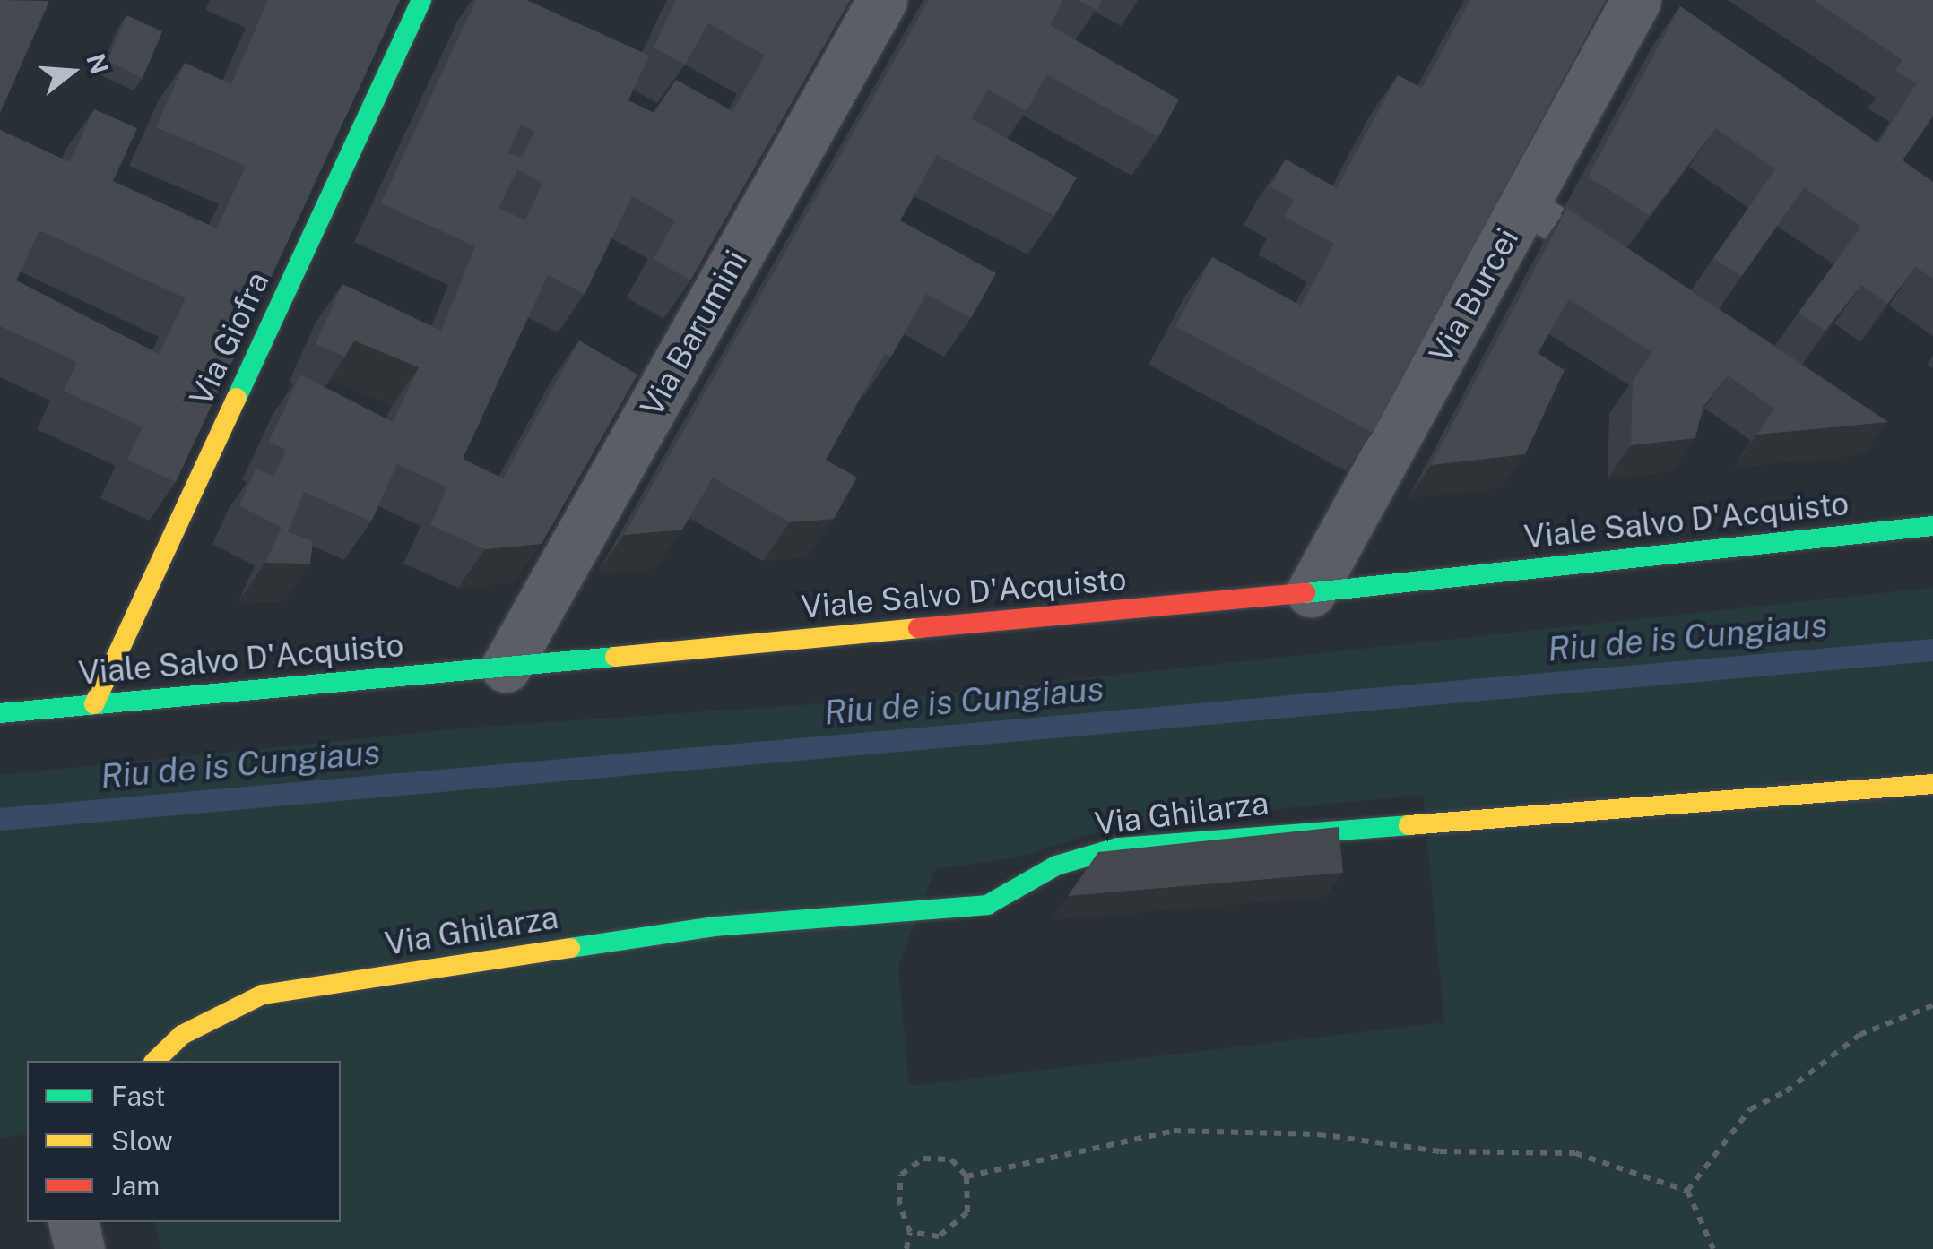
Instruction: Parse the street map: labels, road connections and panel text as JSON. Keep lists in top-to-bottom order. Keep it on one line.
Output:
{"streets":{"street":["Via Burcei","Via Barumini","Via Giofra","Viale Salvo D'Acquisto","Via Ghilarza"]},"crossings":[["Via Burcei","Viale Salvo D'Acquisto"],["Via Barumini","Viale Salvo D'Acquisto"],["Via Giofra","Viale Salvo D'Acquisto"]],"water":["Riu de is Cungiaus"],"legend":["Fast","Slow","Jam"],"north":"right"}
